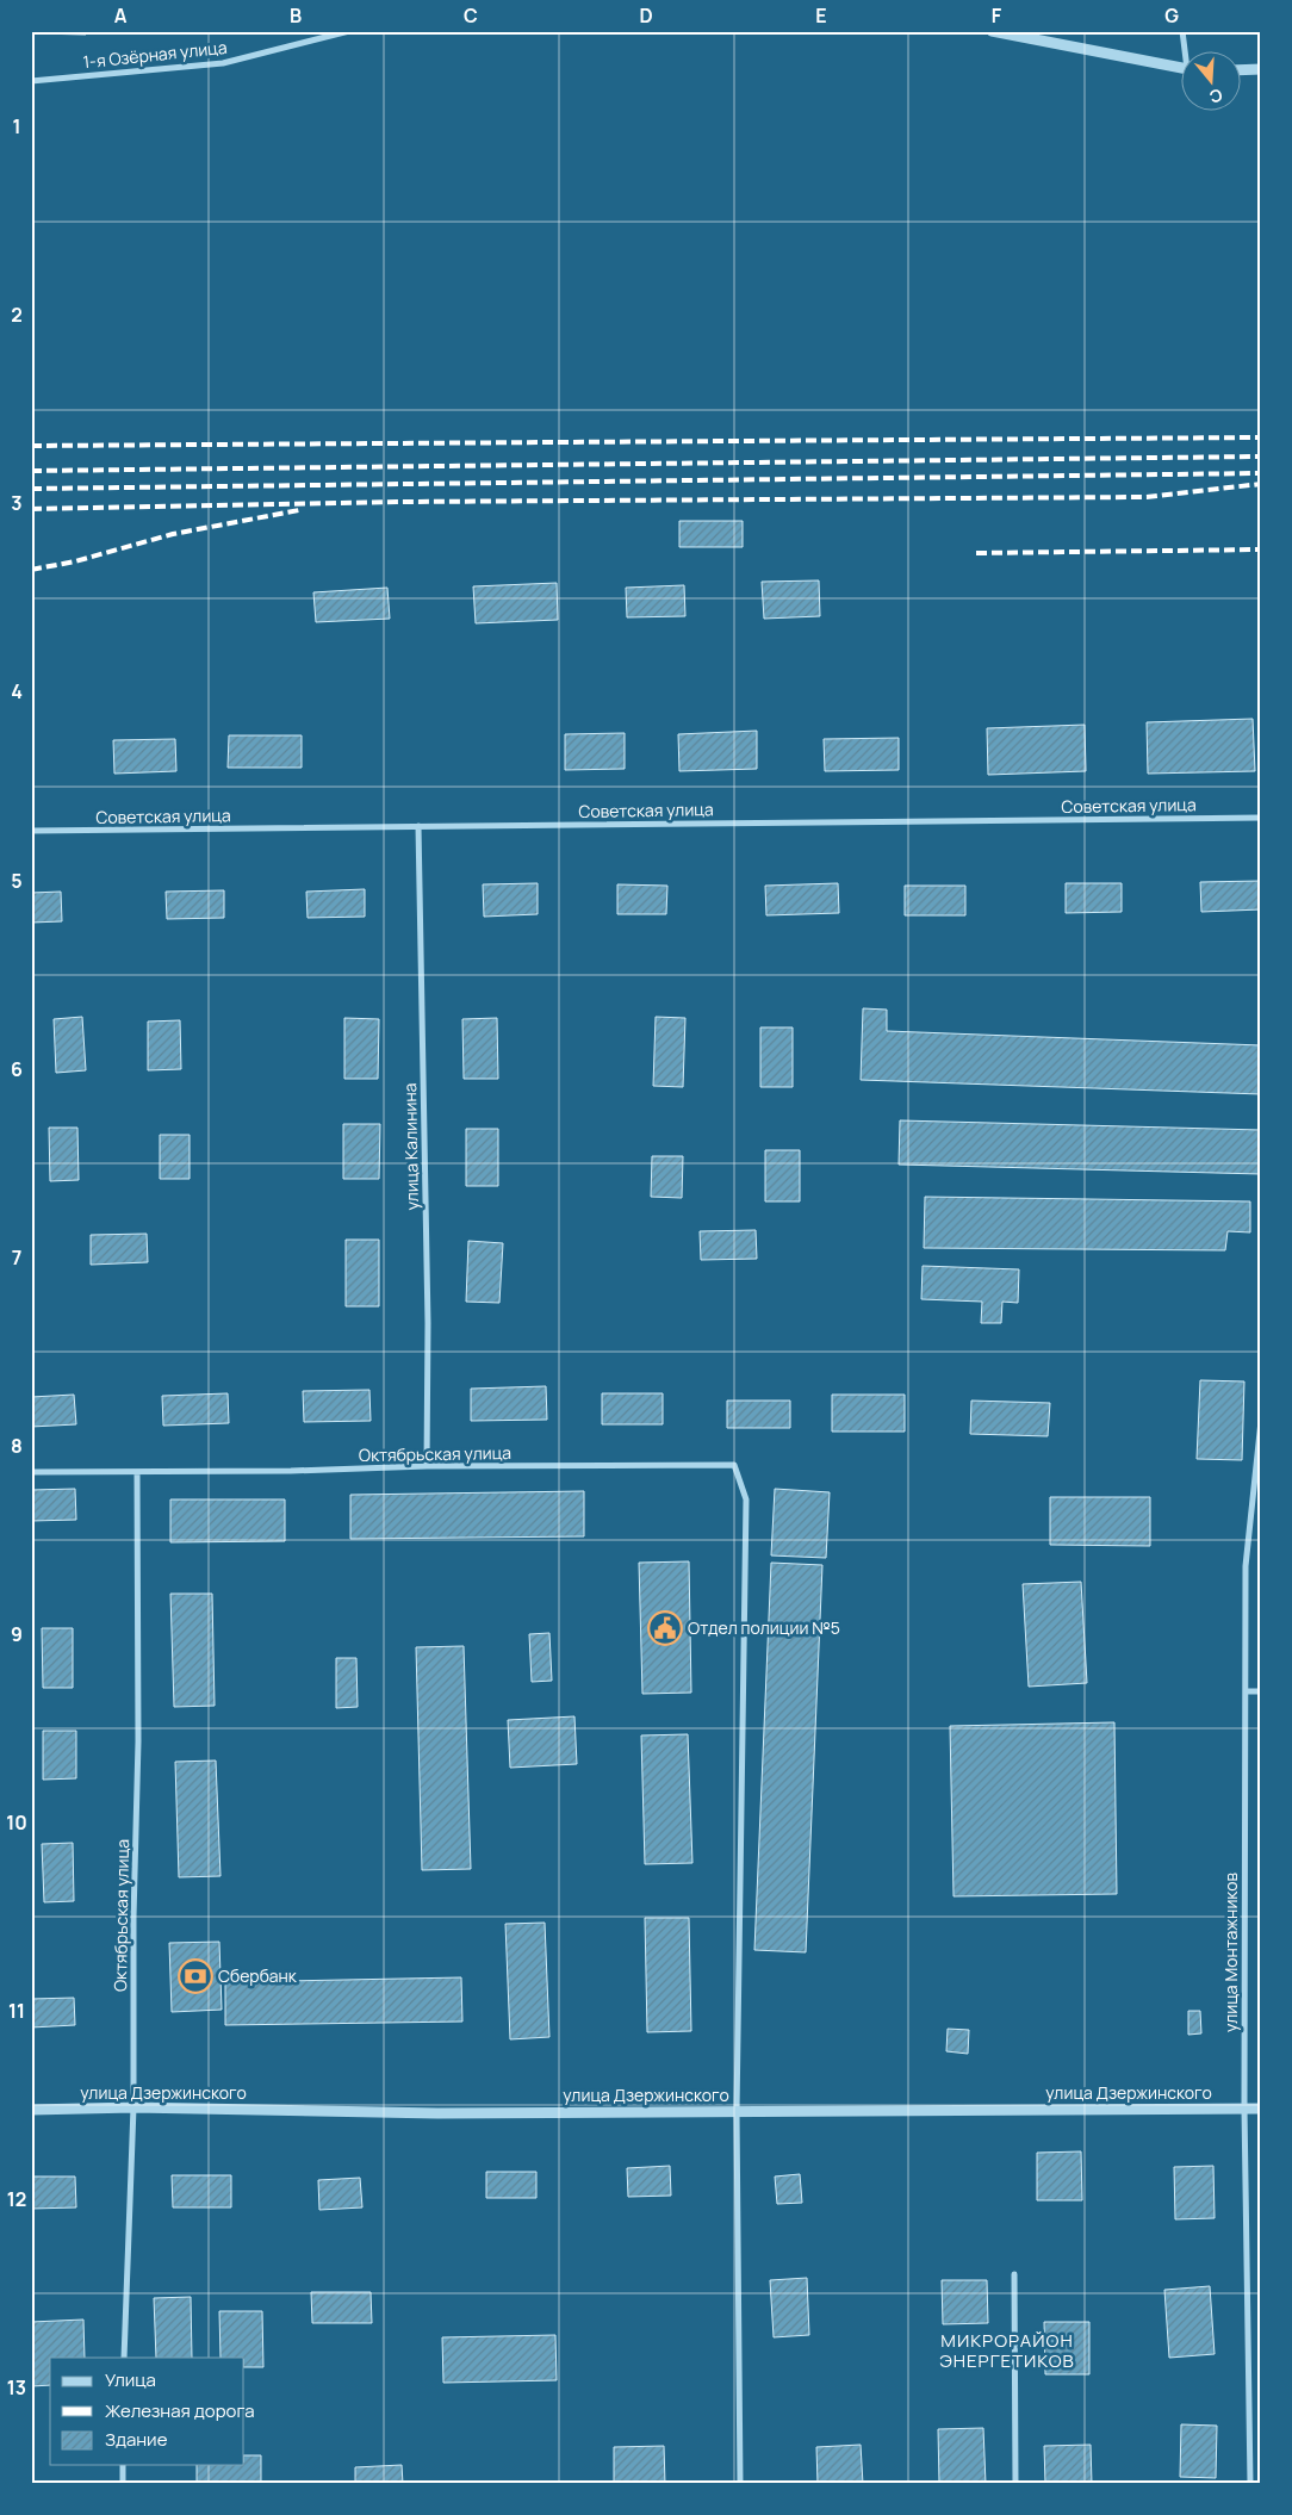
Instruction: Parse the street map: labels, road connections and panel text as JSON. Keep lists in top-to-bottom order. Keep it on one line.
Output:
{"streets":{"street":["1-я Озёрная улица","Советская улица","улица Калинина","Октябрьская улица","улица Монтажников","улица Дзержинского"]},"crossings":[["Советская улица","улица Калинина"],["улица Калинина","Октябрьская улица"],["Октябрьская улица","улица Дзержинского"],["улица Монтажников","улица Дзержинского"]],"districts":["МИКРОРАЙОН ЭНЕРГЕТИКОВ"],"places":{"public building":["Отдел полиции №5"],"bank":["Сбербанк"]},"legend":["Улица","Железная дорога","Здание"],"north":"bottom","grid":{"columns":["A","B","C","D","E","F","G"],"rows":["1","2","3","4","5","6","7","8","9","10","11","12","13"]}}
